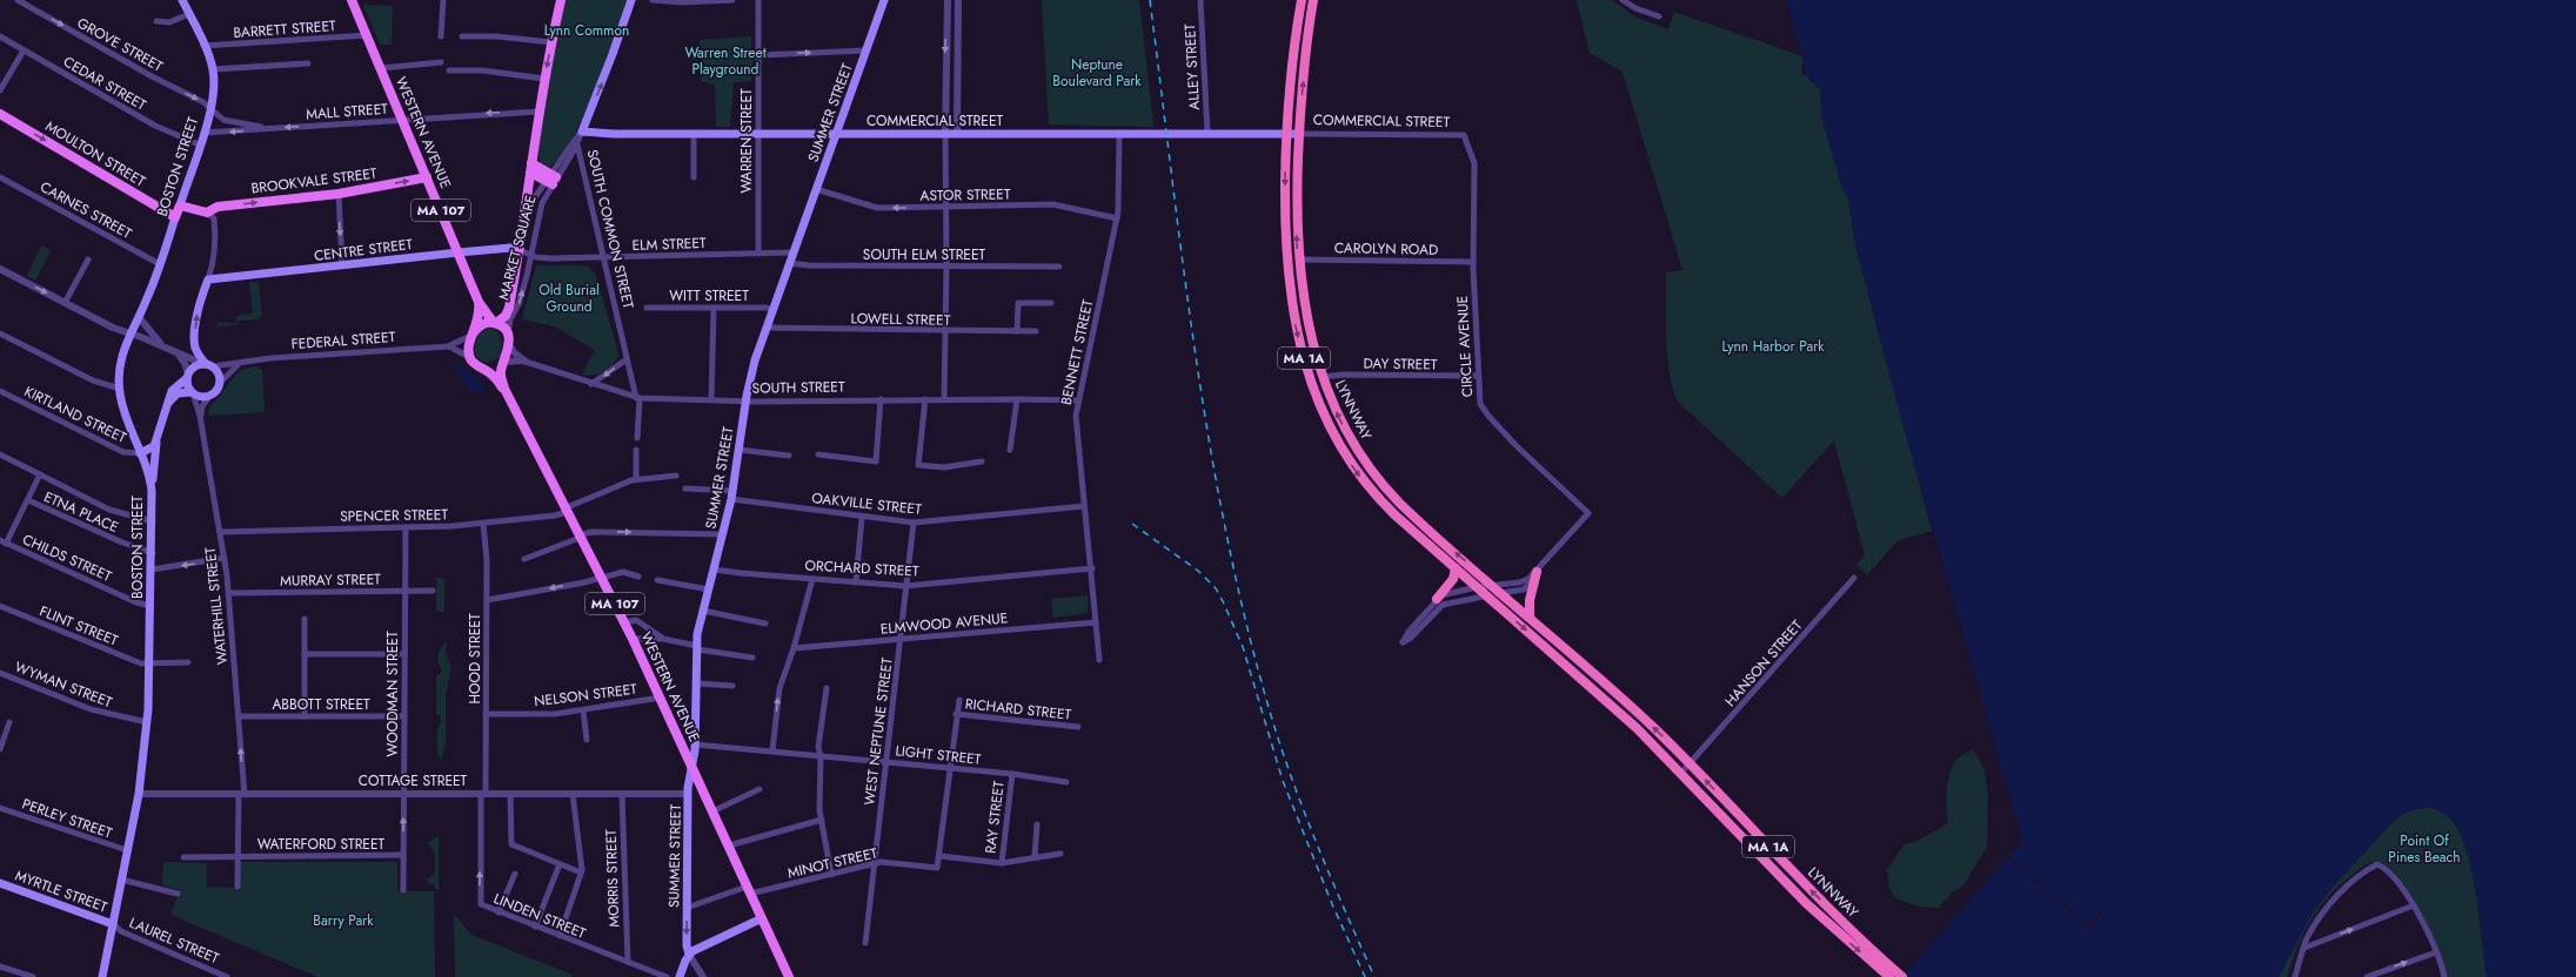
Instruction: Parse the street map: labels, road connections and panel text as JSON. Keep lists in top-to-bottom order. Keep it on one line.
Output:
{"streets":{"highway":["MA 1A","LYNNWAY"],"main road":["SUMMER STREET","COMMERCIAL STREET","WESTERN AVENUE","MOULTON STREET","BOSTON STREET","BROOKVALE STREET","MA 107","SOUTH COMMON STREET","MARKET SQUARE","CENTRE STREET","MYRTLE STREET"],"street":["BARRETT STREET","GROVE STREET","ALLEY STREET","CEDAR STREET","MALL STREET","WARREN STREET","ASTOR STREET","CARNES STREET","ELM STREET","CAROLYN ROAD","SOUTH ELM STREET","WITT STREET","LOWELL STREET","FEDERAL STREET","CIRCLE AVENUE","BENNETT STREET","DAY STREET","SOUTH STREET","KIRTLAND STREET","OAKVILLE STREET","ETNA PLACE","SPENCER STREET","CHILDS STREET","ORCHARD STREET","MURRAY STREET","WATERHILL STREET","ELMWOOD AVENUE","FLINT STREET","HOOD STREET","HANSON STREET","WYMAN STREET","WOODMAN STREET","NELSON STREET","ABBOTT STREET","RICHARD STREET","WEST NEPTUNE STREET","LIGHT STREET","COTTAGE STREET","RAY STREET","PERLEY STREET","WATERFORD STREET","MINOT STREET","MORRIS STREET","LINDEN STREET","LAUREL STREET"]},"crossings":[["BARRETT STREET","WESTERN AVENUE"],["BARRETT STREET","BOSTON STREET"],["GROVE STREET","MALL STREET"],["GROVE STREET","BOSTON STREET"],["ALLEY STREET","COMMERCIAL STREET"],["CEDAR STREET","BOSTON STREET"],["MALL STREET","WESTERN AVENUE"],["MALL STREET","BOSTON STREET"],["MALL STREET","MARKET SQUARE"],["SUMMER STREET","COMMERCIAL STREET"],["SUMMER STREET","WESTERN AVENUE"],["SUMMER STREET","ASTOR STREET"],["SUMMER STREET","ELM STREET"],["SUMMER STREET","SOUTH ELM STREET"],["SUMMER STREET","WITT STREET"],["SUMMER STREET","LOWELL STREET"],["SUMMER STREET","SOUTH STREET"],["SUMMER STREET","OAKVILLE STREET"],["SUMMER STREET","ORCHARD STREET"],["SUMMER STREET","LIGHT STREET"],["SUMMER STREET","COTTAGE STREET"],["SUMMER STREET","MINOT STREET"],["COMMERCIAL STREET","WARREN STREET"],["COMMERCIAL STREET","SOUTH COMMON STREET"],["COMMERCIAL STREET","MARKET SQUARE"],["COMMERCIAL STREET","CIRCLE AVENUE"],["COMMERCIAL STREET","BENNETT STREET"],["COMMERCIAL STREET","LYNNWAY"],["WESTERN AVENUE","BROOKVALE STREET"],["WESTERN AVENUE","MARKET SQUARE"],["WESTERN AVENUE","CENTRE STREET"],["WESTERN AVENUE","FEDERAL STREET"],["WESTERN AVENUE","SOUTH STREET"],["WESTERN AVENUE","SPENCER STREET"],["WESTERN AVENUE","NELSON STREET"],["WESTERN AVENUE","MINOT STREET"],["WARREN STREET","ELM STREET"],["MOULTON STREET","BOSTON STREET"],["BOSTON STREET","CARNES STREET"],["BOSTON STREET","KIRTLAND STREET"],["BOSTON STREET","ETNA PLACE"],["BOSTON STREET","CHILDS STREET"],["BOSTON STREET","FLINT STREET"],["BOSTON STREET","WYMAN STREET"],["BOSTON STREET","COTTAGE STREET"],["BOSTON STREET","PERLEY STREET"],["BOSTON STREET","MYRTLE STREET"],["BOSTON STREET","LAUREL STREET"],["ASTOR STREET","BENNETT STREET"],["SOUTH COMMON STREET","ELM STREET"],["SOUTH COMMON STREET","MARKET SQUARE"],["SOUTH COMMON STREET","SOUTH STREET"],["ELM STREET","MARKET SQUARE"],["ELM STREET","CENTRE STREET"],["MARKET SQUARE","CENTRE STREET"],["MARKET SQUARE","FEDERAL STREET"],["MARKET SQUARE","SOUTH STREET"],["CAROLYN ROAD","CIRCLE AVENUE"],["CAROLYN ROAD","LYNNWAY"],["FEDERAL STREET","SOUTH STREET"],["FEDERAL STREET","WATERHILL STREET"],["CIRCLE AVENUE","DAY STREET"],["BENNETT STREET","SOUTH STREET"],["BENNETT STREET","OAKVILLE STREET"],["BENNETT STREET","ORCHARD STREET"],["BENNETT STREET","ELMWOOD AVENUE"],["DAY STREET","LYNNWAY"],["LYNNWAY","HANSON STREET"],["OAKVILLE STREET","WEST NEPTUNE STREET"],["SPENCER STREET","WATERHILL STREET"],["SPENCER STREET","HOOD STREET"],["SPENCER STREET","WOODMAN STREET"],["ORCHARD STREET","WEST NEPTUNE STREET"],["MURRAY STREET","WATERHILL STREET"],["MURRAY STREET","WOODMAN STREET"],["WATERHILL STREET","ABBOTT STREET"],["WATERHILL STREET","COTTAGE STREET"],["WATERHILL STREET","WATERFORD STREET"],["ELMWOOD AVENUE","WEST NEPTUNE STREET"],["HOOD STREET","NELSON STREET"],["HOOD STREET","COTTAGE STREET"],["HOOD STREET","LINDEN STREET"],["WOODMAN STREET","ABBOTT STREET"],["WOODMAN STREET","COTTAGE STREET"],["WOODMAN STREET","WATERFORD STREET"],["WEST NEPTUNE STREET","LIGHT STREET"],["WEST NEPTUNE STREET","MINOT STREET"],["LIGHT STREET","RAY STREET"],["COTTAGE STREET","MORRIS STREET"],["COTTAGE STREET","LINDEN STREET"],["MORRIS STREET","LINDEN STREET"],["MYRTLE STREET","LAUREL STREET"]],"one_way":["GROVE STREET","MALL STREET","MOULTON STREET","BROOKVALE STREET","ASTOR STREET","LINDEN STREET"],"parks":["Lynn Common","Warren Street Playground","Neptune Boulevard Park","Old Burial Ground","Lynn Harbor Park","Point Of Pines Beach","Barry Park"]}
